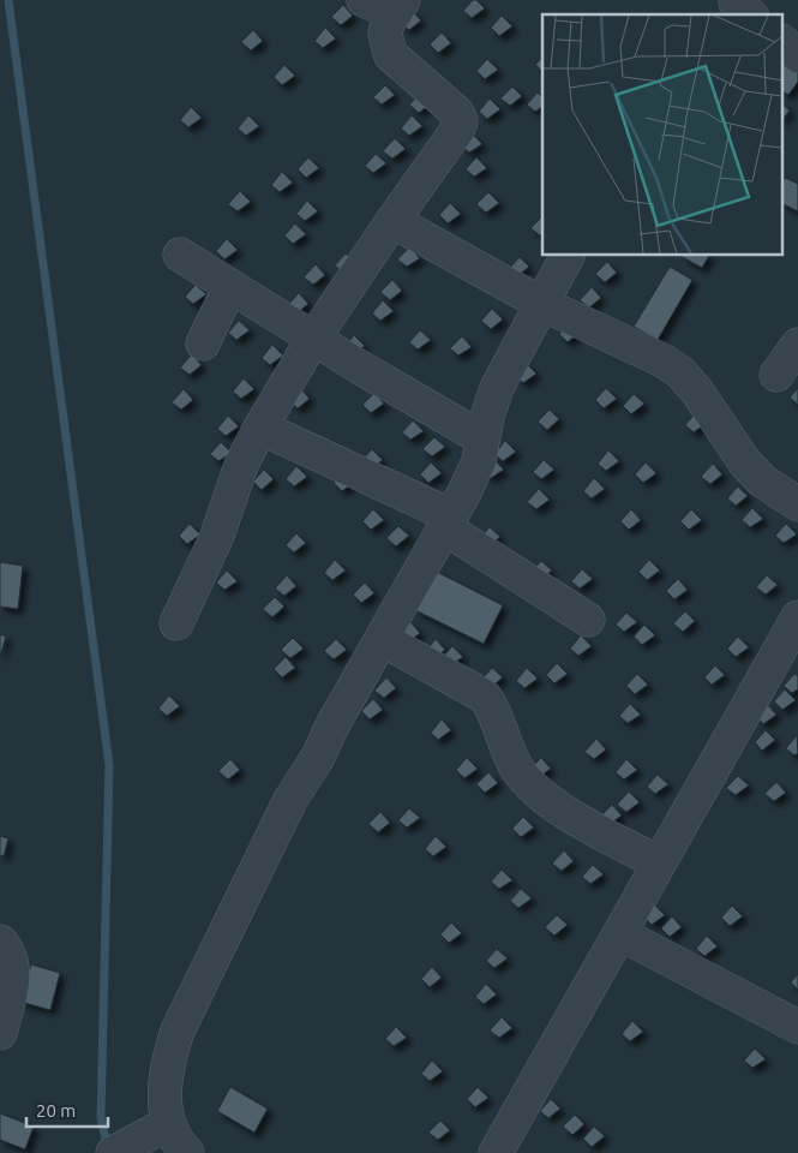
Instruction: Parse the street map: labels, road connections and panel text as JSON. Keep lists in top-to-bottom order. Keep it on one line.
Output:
{"scale_bar":"20 m"}
